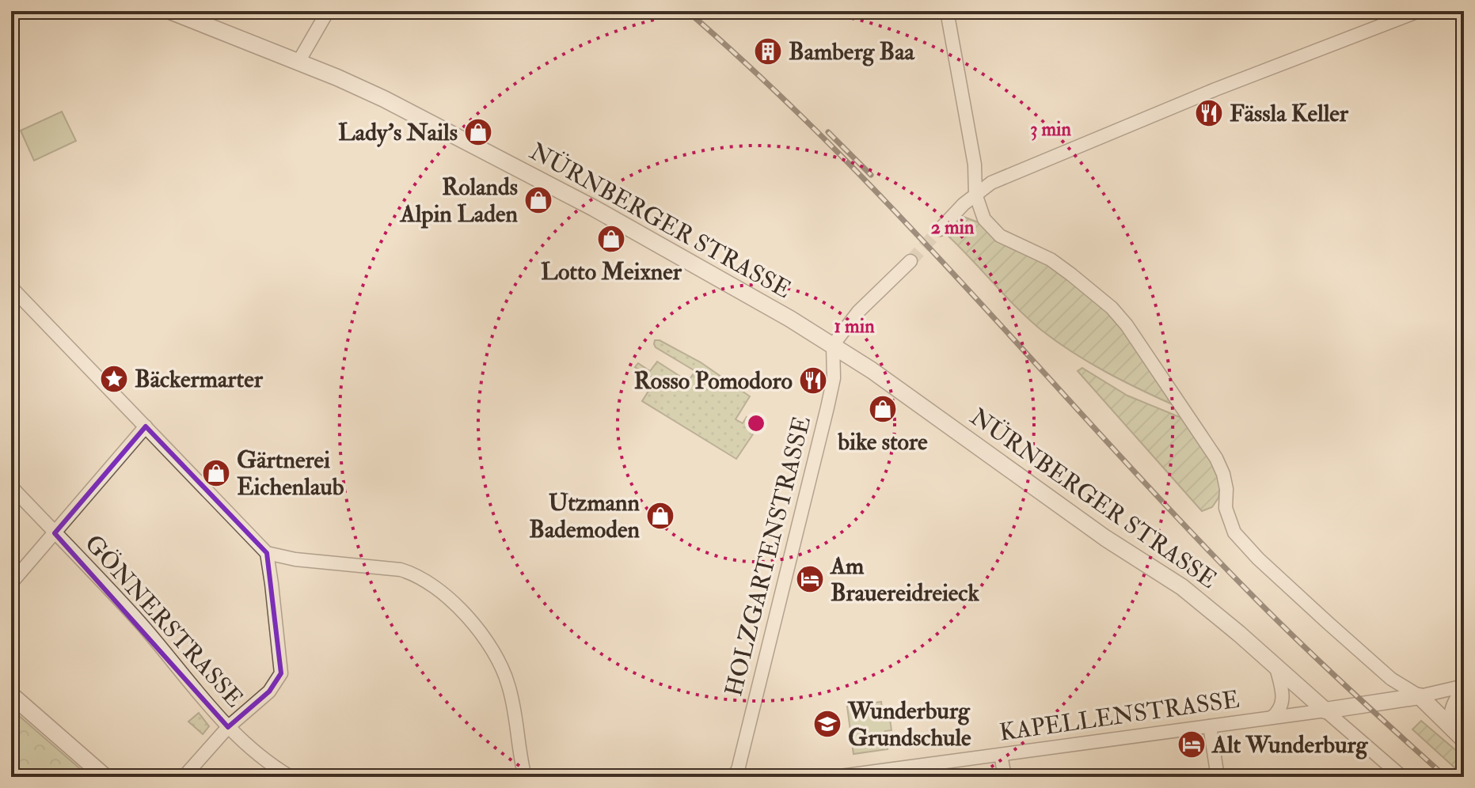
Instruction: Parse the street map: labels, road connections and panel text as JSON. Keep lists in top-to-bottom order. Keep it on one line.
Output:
{"streets":{"street":["NÜRNBERGER STRASSE","HOLZGARTENSTRASSE","GÖNNERSTRASSE","KAPELLENSTRASSE"]},"crossings":[["NÜRNBERGER STRASSE","HOLZGARTENSTRASSE"],["NÜRNBERGER STRASSE","KAPELLENSTRASSE"]],"places":{"building":["Bamberg Baa"],"restaurant":["Fässla Keller","Rosso Pomodoro"],"shop":["Lady's Nails","Rolands Alpin Laden","Lotto Meixner","bike store","Gärtnerei Eichenlaub","Utzmann Bademoden"],"place":["Bäckermarter"],"hotel":["Am Brauereidreieck","Alt Wunderburg"],"school or university":["Wunderburg Grundschule"]},"rings":["3 min","2 min","1 min"]}
